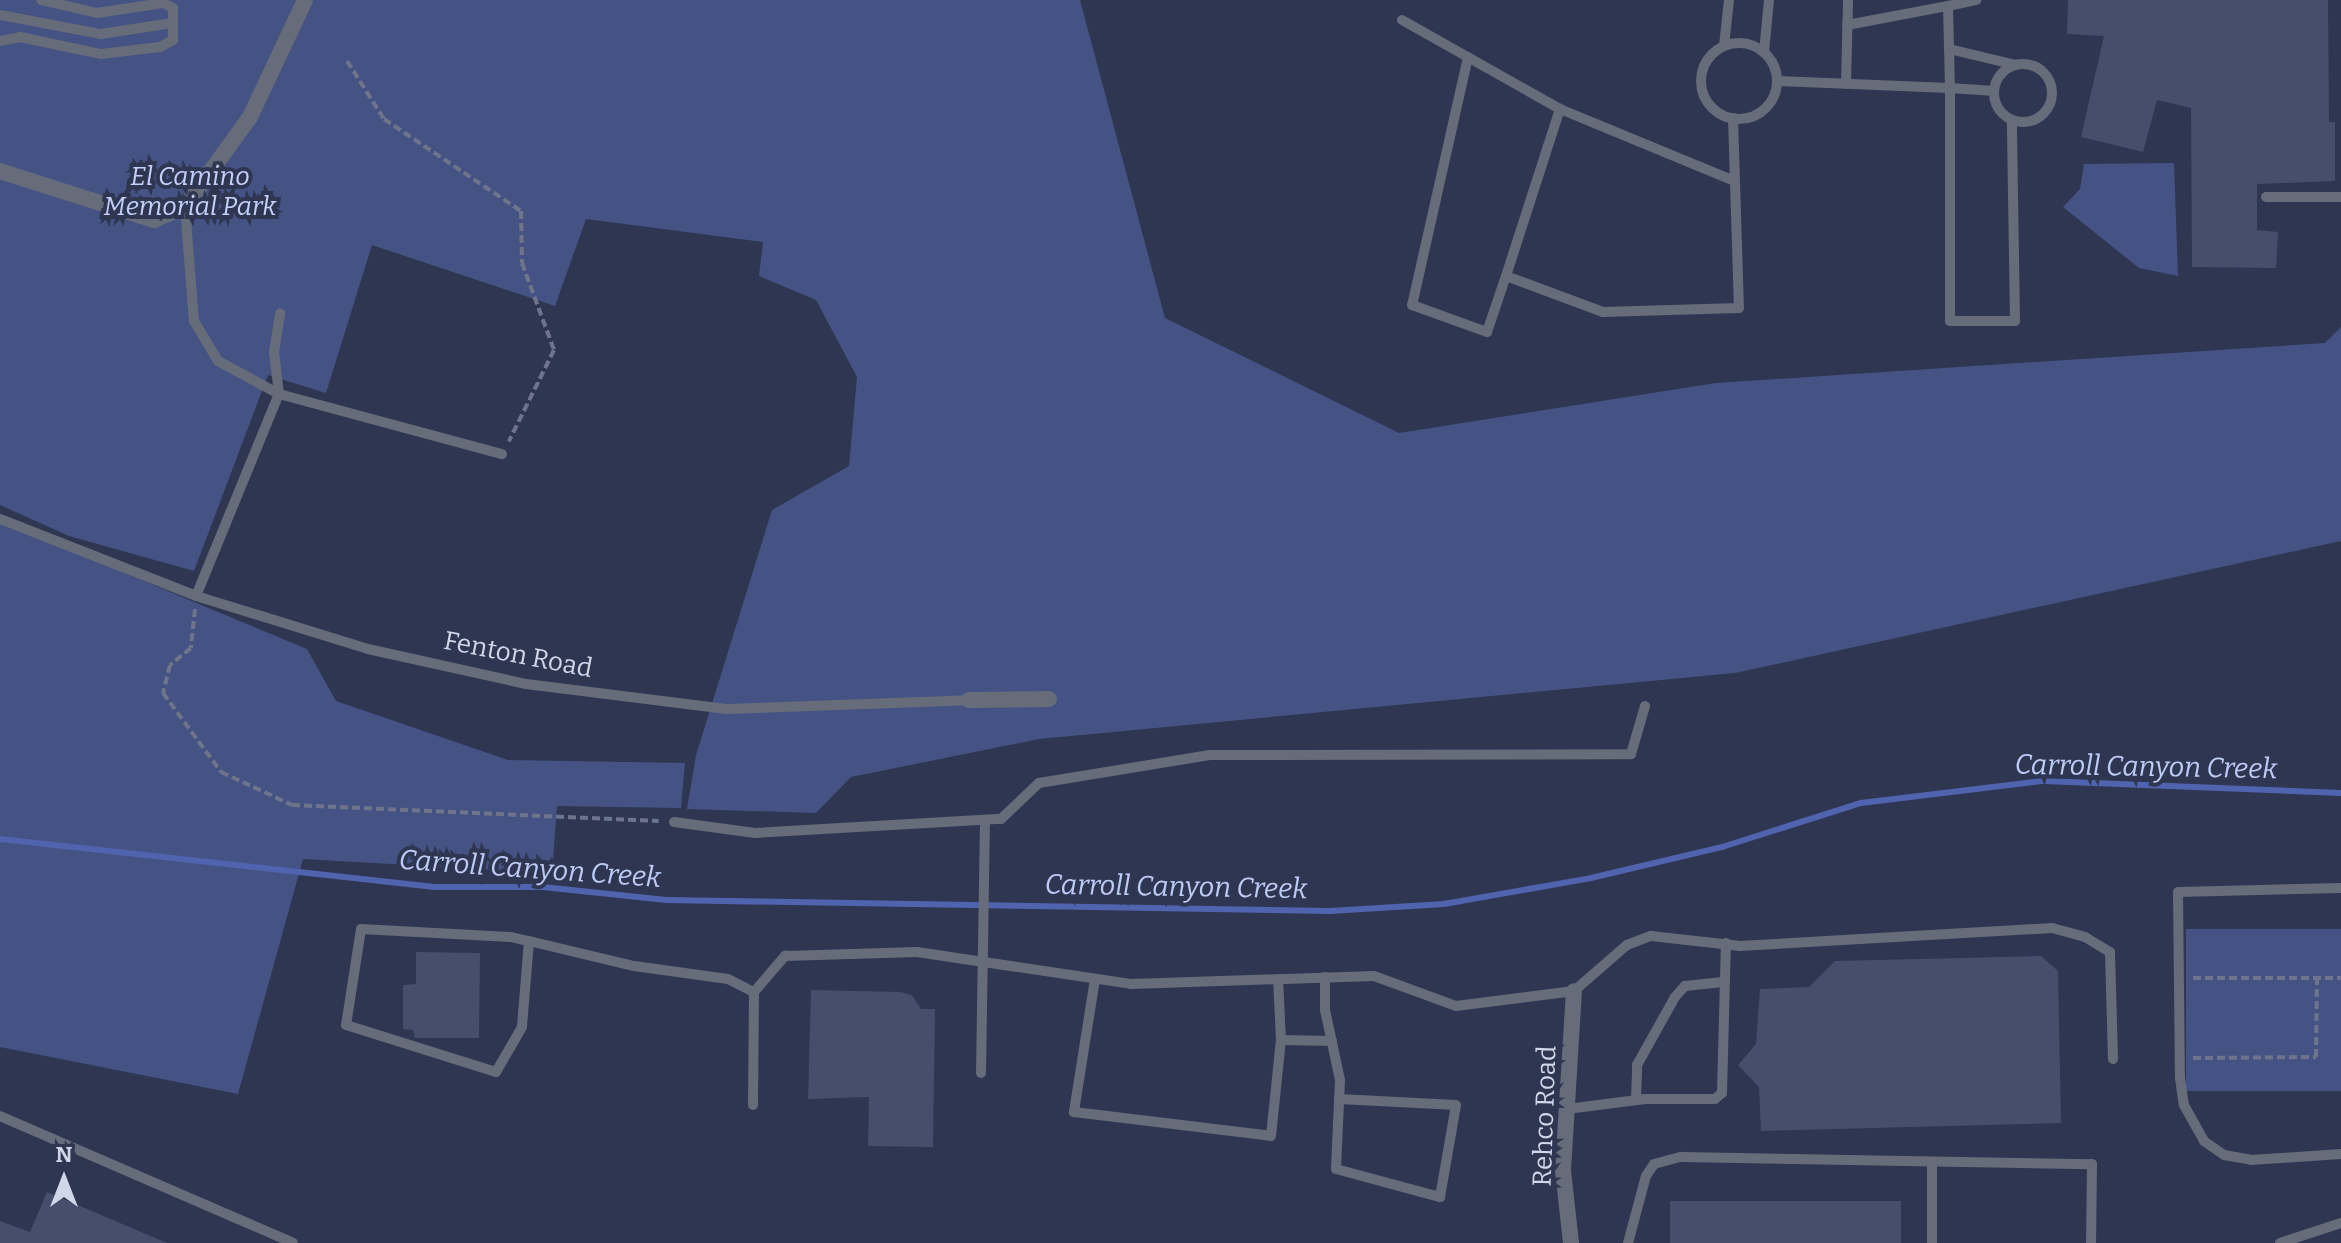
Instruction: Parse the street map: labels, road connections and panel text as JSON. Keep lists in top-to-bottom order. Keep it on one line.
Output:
{"streets":{"street":["Fenton Road","Rehco Road"]},"water":["Carroll Canyon Creek"],"parks":["El Camino Memorial Park"],"north":"top"}
